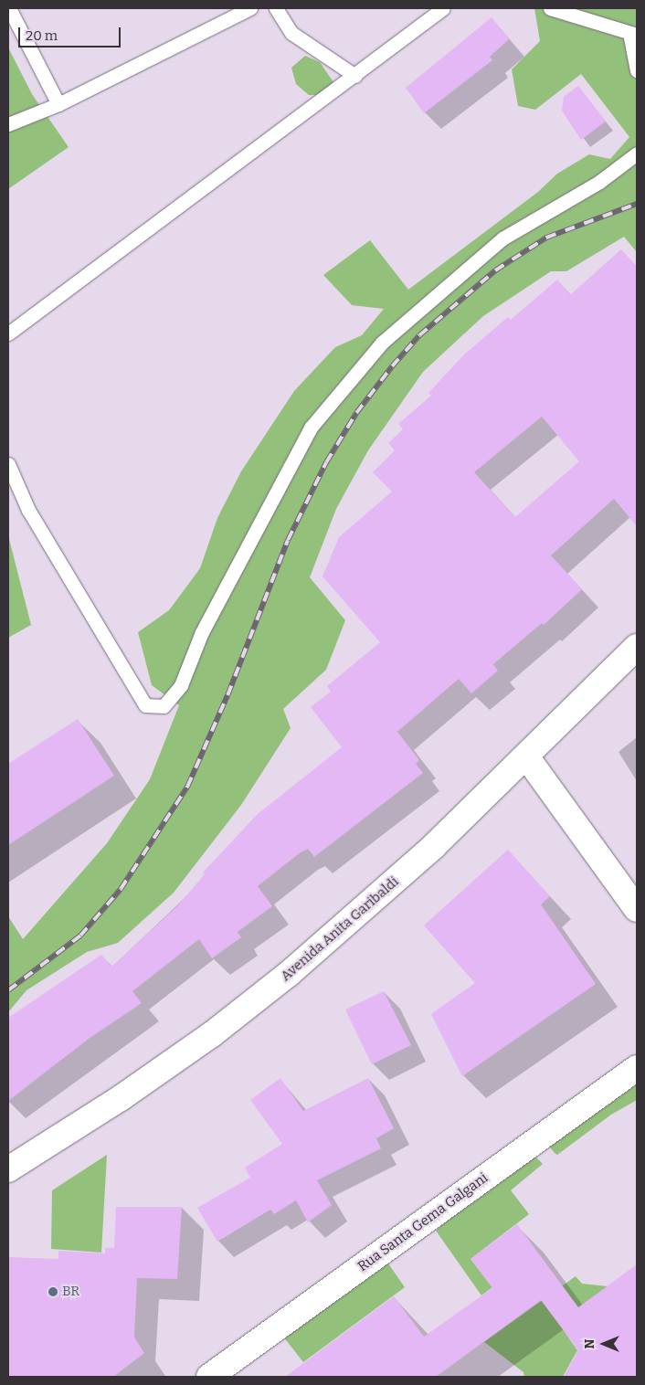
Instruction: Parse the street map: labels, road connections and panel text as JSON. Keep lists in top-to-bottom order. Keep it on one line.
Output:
{"streets":{"main road":["Avenida Anita Garibaldi","Rua Santa Gema Galgani"]},"places":["BR"],"scale_bar":"20 m","north":"left"}
